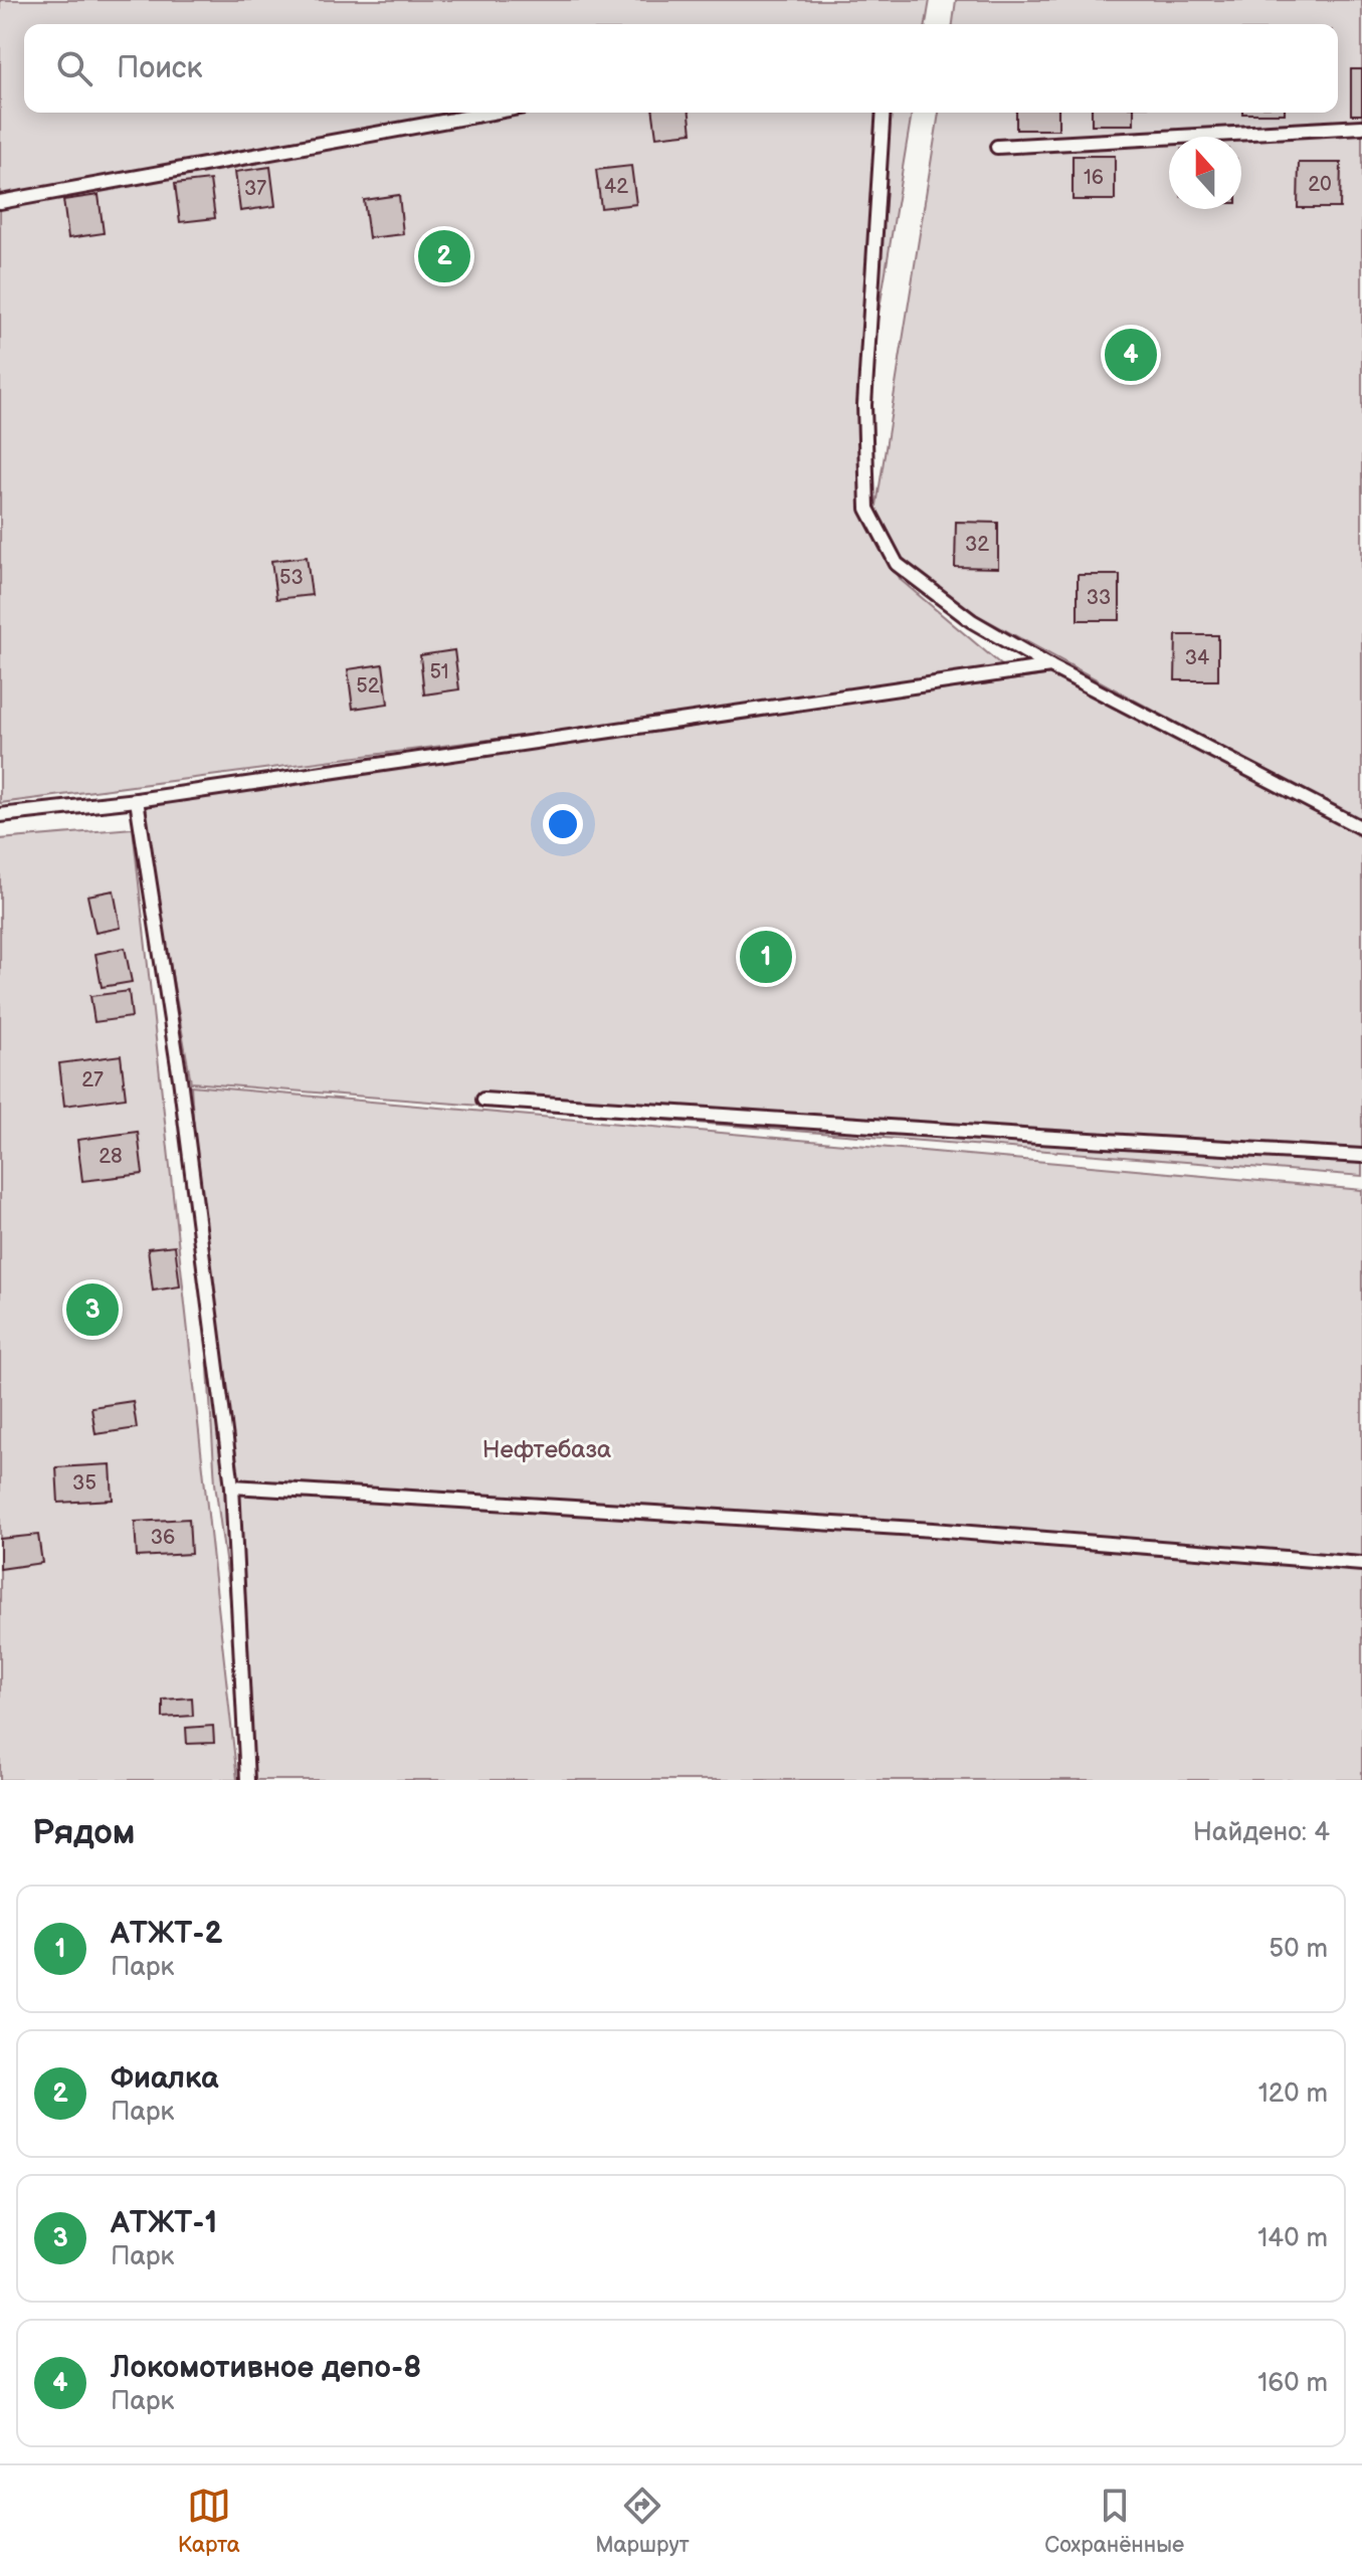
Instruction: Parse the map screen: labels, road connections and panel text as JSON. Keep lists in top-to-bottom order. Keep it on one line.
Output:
{"parks":["Нефтебаза"],"house_numbers":["16","20","42","37","32","53","33","34","51","52","27","28","35","36"],"north":"top","page":{"search":"Поиск","pins":["2","4","1","3"],"heading":["Рядом","Найдено: 4"],"list":[{"mark":"1","name":"АТЖТ-2","note":"Парк","value":"50 m"},{"mark":"2","name":"Фиалка","note":"Парк","value":"120 m"},{"mark":"3","name":"АТЖТ-1","note":"Парк","value":"140 m"},{"mark":"4","name":"Локомотивное депо-8","note":"Парк","value":"160 m"}],"nav":["Карта","Маршрут","Сохранённые"]}}
